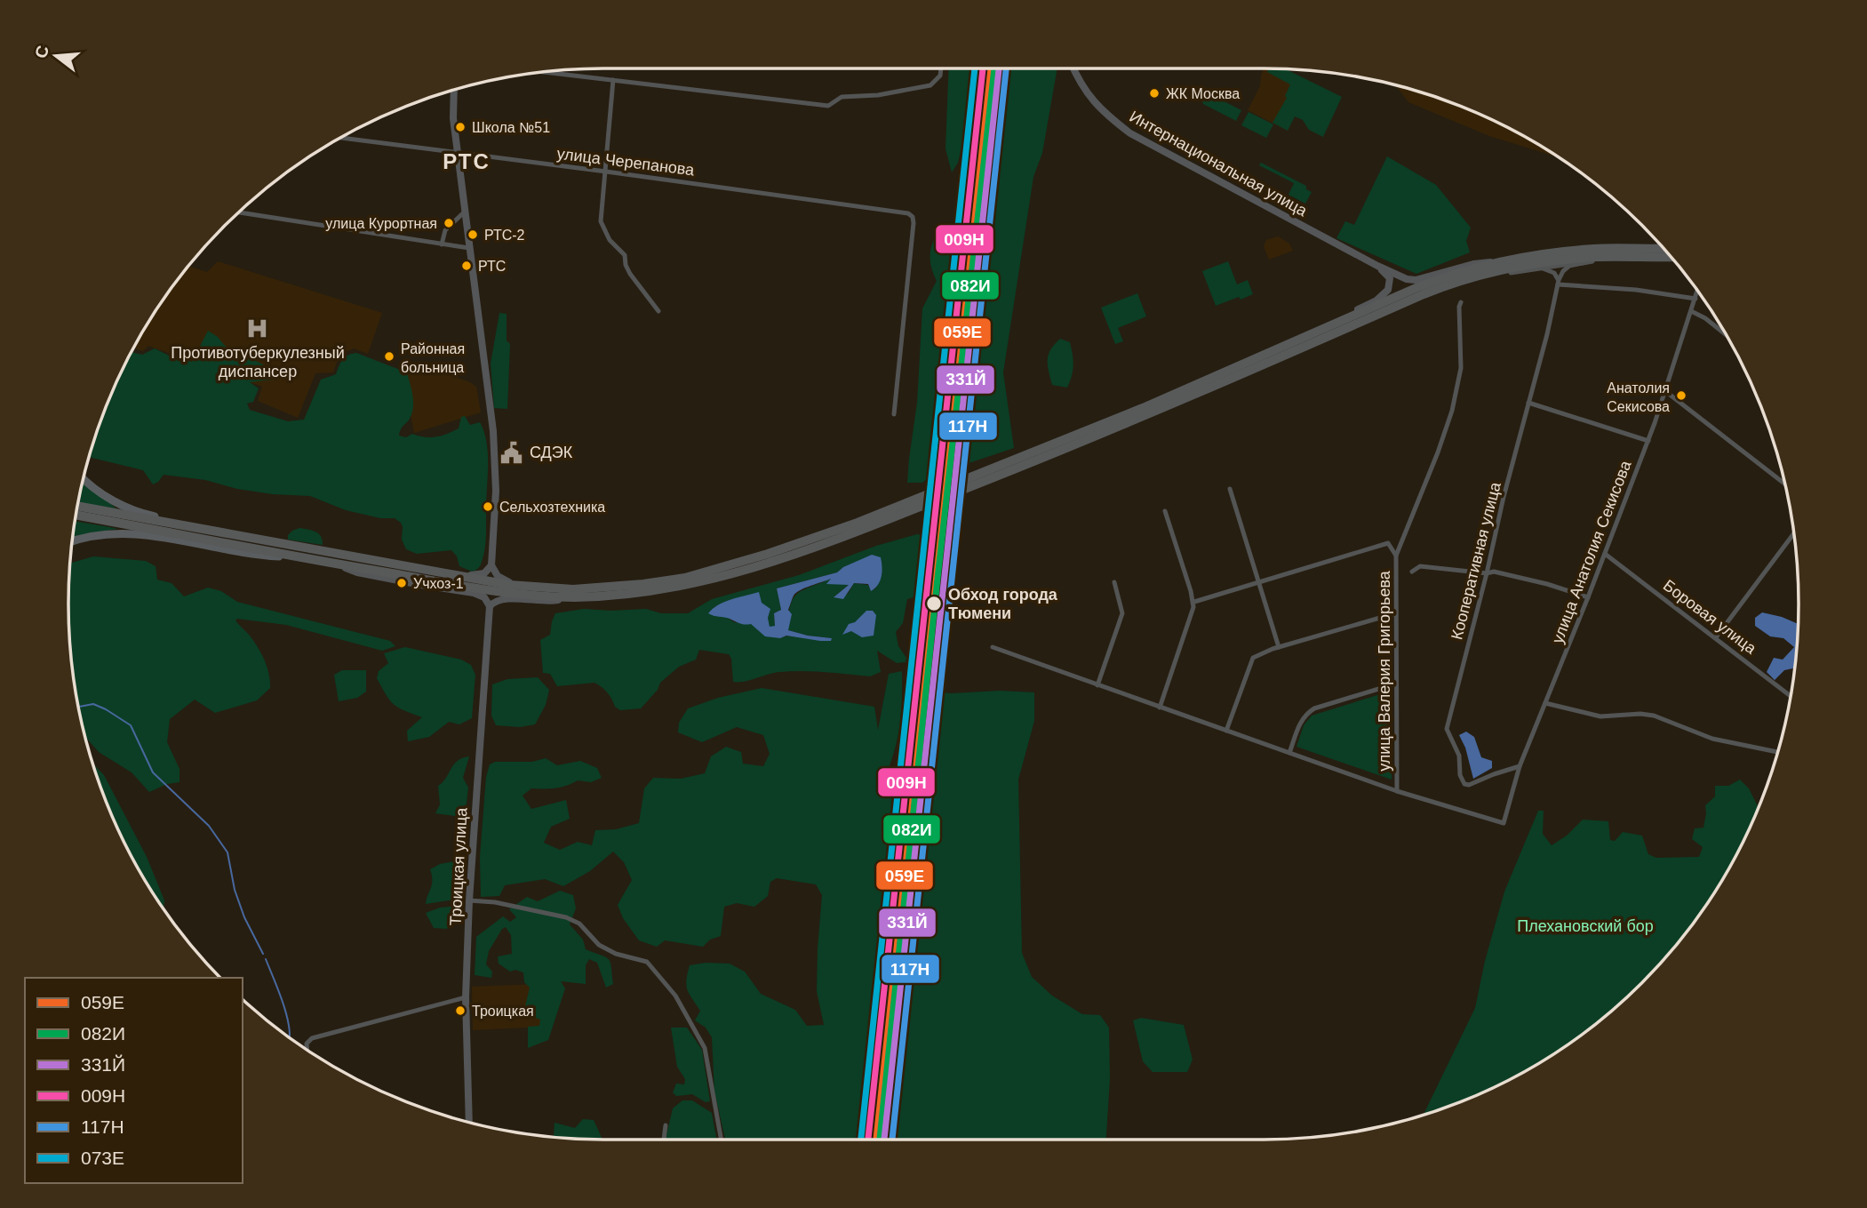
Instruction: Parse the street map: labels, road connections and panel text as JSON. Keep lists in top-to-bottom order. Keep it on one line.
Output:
{"streets":{"street":["улица Черепанова","Интернациональная улица","улица Анатолия Секисова","Кооперативная улица","Боровая улица","улица Валерия Григорьева","Троицкая улица"]},"crossings":[["улица Анатолия Секисова","Кооперативная улица"],["улица Анатолия Секисова","Боровая улица"],["улица Анатолия Секисова","улица Валерия Григорьева"]],"districts":["РТС"],"parks":["Плехановский бор"],"places":{"other":["ЖК Москва","Школа №51","улица Курортная","РТС-2","РТС","Районная больница","Анатолия Секисова","Сельхозтехника","Учхоз-1","Обход города Тюмени","Троицкая"],"hospital":["Противотуберкулезный диспансер"],"public building":["СДЭК"]},"lines":["transit line 059Е","transit line 082И","transit line 331Й","transit line 009Н","transit line 117Н","transit line 073Е"],"legend":["059Е","082И","331Й","009Н","117Н","073Е"],"north":"left"}
